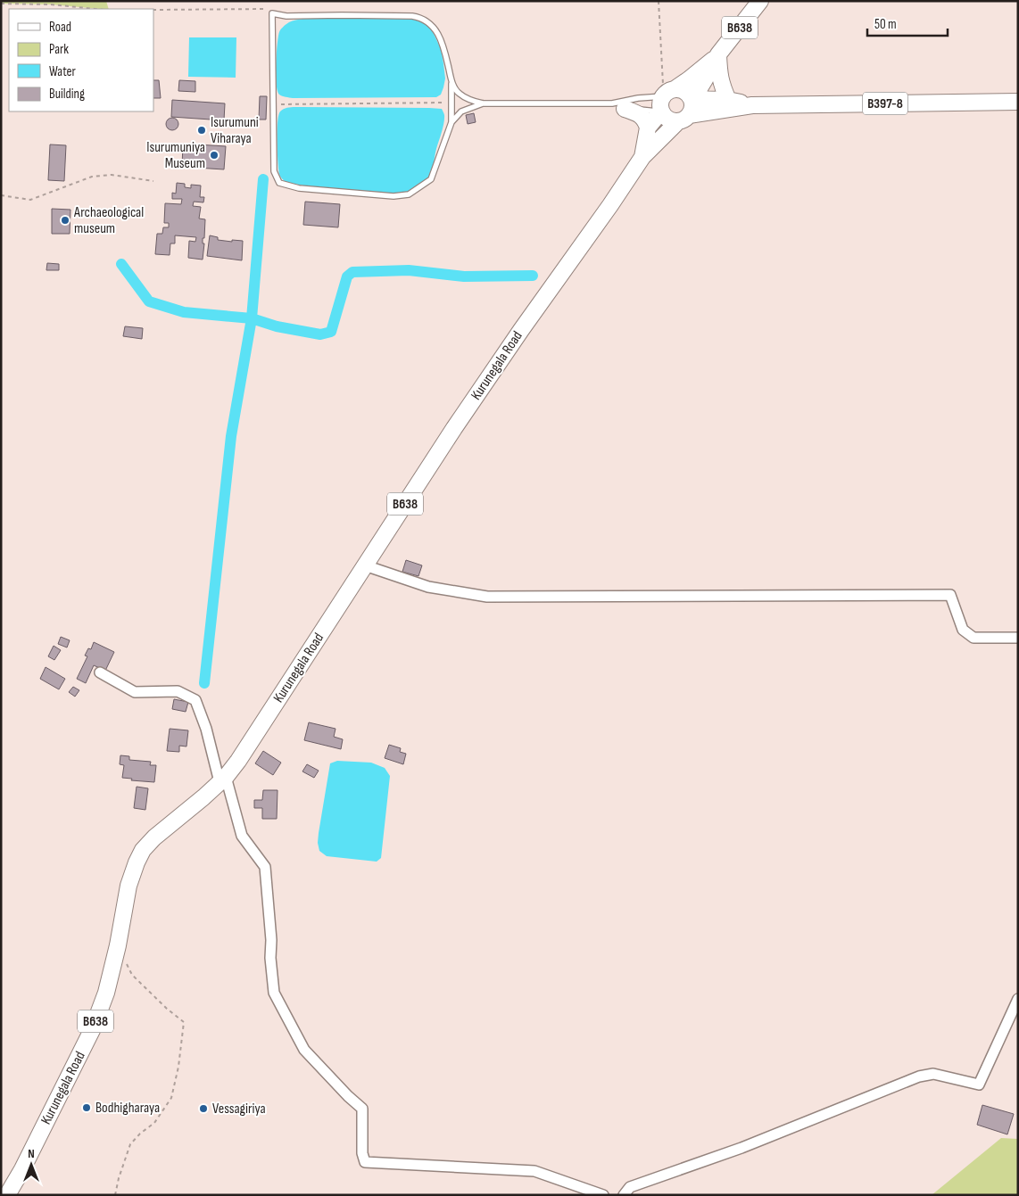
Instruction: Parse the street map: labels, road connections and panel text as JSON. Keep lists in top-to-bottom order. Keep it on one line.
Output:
{"streets":{"main road":["B638","B397-8","Kurunegala Road"]},"places":["Isurumuni Viharaya","Isurumuniya Museum","Archaeological museum","Bodhigharaya","Vessagiriya"],"legend":["Road","Park","Water","Building"],"scale_bar":"50 m","north":"top"}
